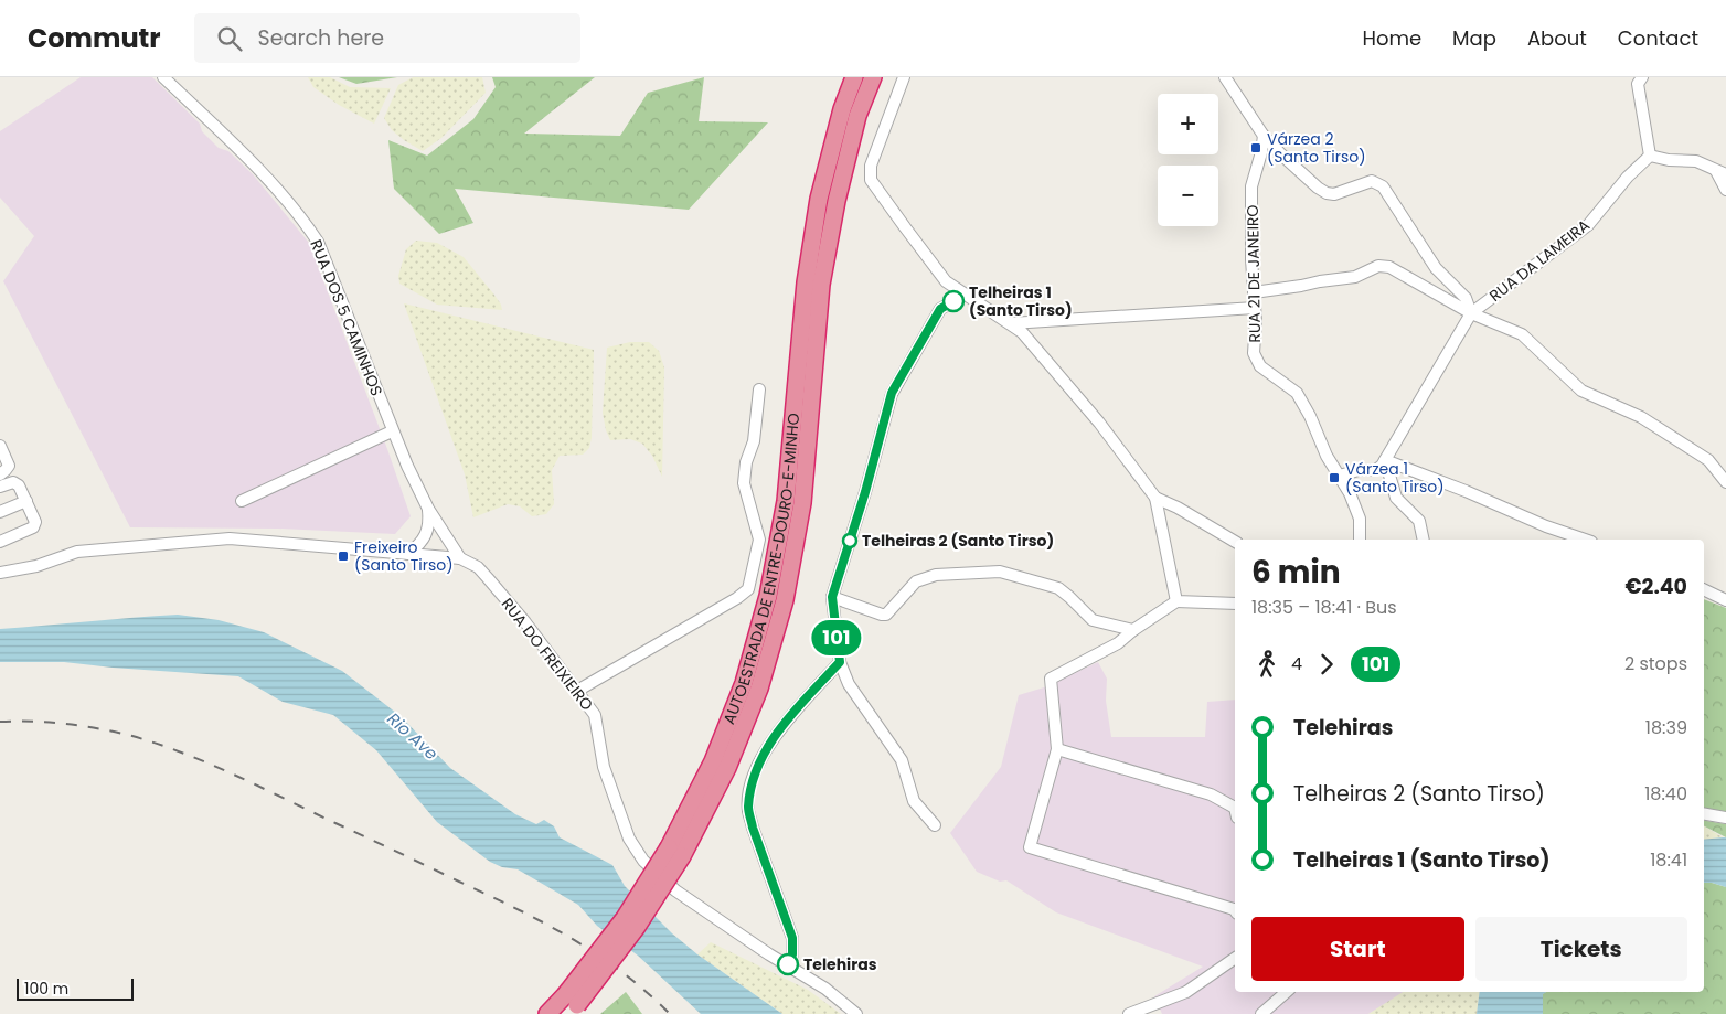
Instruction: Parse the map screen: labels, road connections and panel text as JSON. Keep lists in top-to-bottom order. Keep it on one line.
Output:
{"streets":{"highway":["AUTOESTRADA DE ENTRE-DOURO-E-MINHO"],"street":["RUA DA LAMEIRA","RUA 21 DE JANEIRO","RUA DOS 5 CAMINHOS","RUA DO FREIXIEIRO"]},"crossings":[["RUA DOS 5 CAMINHOS","RUA DO FREIXIEIRO"]],"water":["Rio Ave"],"places":{"transit":["Várzea 2 (Santo Tirso)","Várzea 1 (Santo Tirso)","Freixeiro (Santo Tirso)"],"other":["Telheiras 1 (Santo Tirso)","Telheiras 2 (Santo Tirso)","Telehiras"]},"lines":["bus line 101"],"scale_bar":"100 m","page":{"header":"Commutr","search":"Search here","nav":["Home","Map","About","Contact"],"on_map":"101","map_buttons":["+","−"],"heading":["6 min","18:35 – 18:41 · Bus","€2.40"],"legs":["4","101","2 stops"],"list":[{"name":"Telehiras","value":"18:39"},{"name":"Telheiras 2 (Santo Tirso)","value":"18:40"},{"name":"Telheiras 1 (Santo Tirso)","value":"18:41"}],"buttons":["Start","Tickets"],"scale":"100 m"}}
